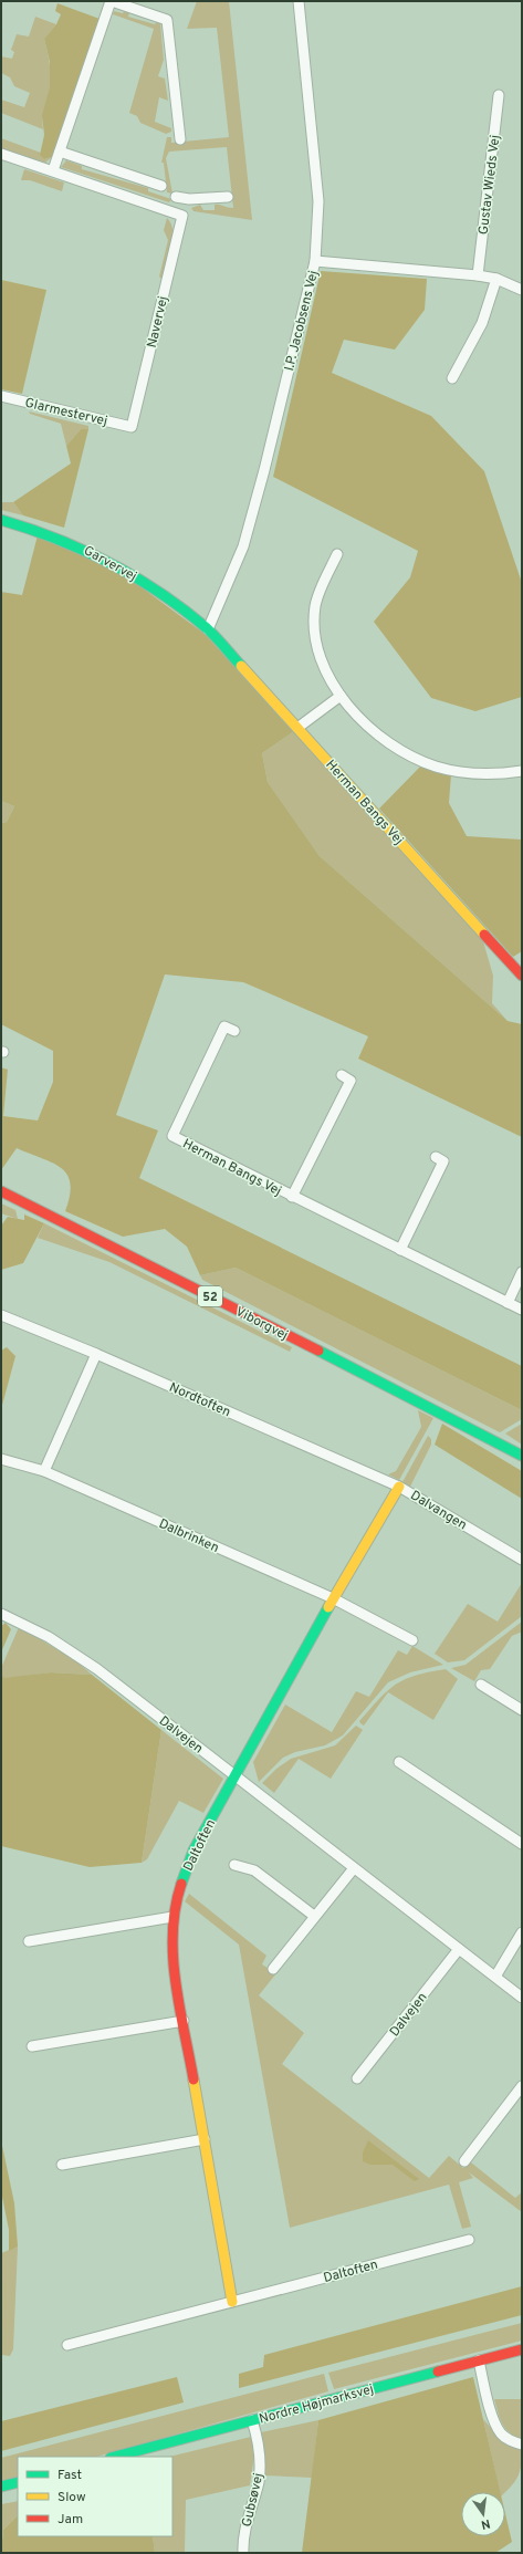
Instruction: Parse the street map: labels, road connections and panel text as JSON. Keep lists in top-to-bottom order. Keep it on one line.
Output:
{"streets":{"street":["Gustav Wieds Vej","I.P. Jacobsens Vej","Navervej","Glarmestervej","Garvervej","Herman Bangs Vej","52","Viborgvej","Nordtoften","Dalvangen","Dalbrinken","Dalvejen","Daltoften","Nordre Højmarksvej","Gubsøvej"]},"crossings":[["I.P. Jacobsens Vej","Garvervej"],["I.P. Jacobsens Vej","Herman Bangs Vej"],["Navervej","Glarmestervej"],["Garvervej","Herman Bangs Vej"],["Nordtoften","Dalvangen"],["Dalvangen","Dalbrinken"],["Dalvangen","Dalvejen"],["Dalvangen","Daltoften"],["Dalvejen","Daltoften"],["Nordre Højmarksvej","Gubsøvej"]],"legend":["Fast","Slow","Jam"],"north":"bottom"}
